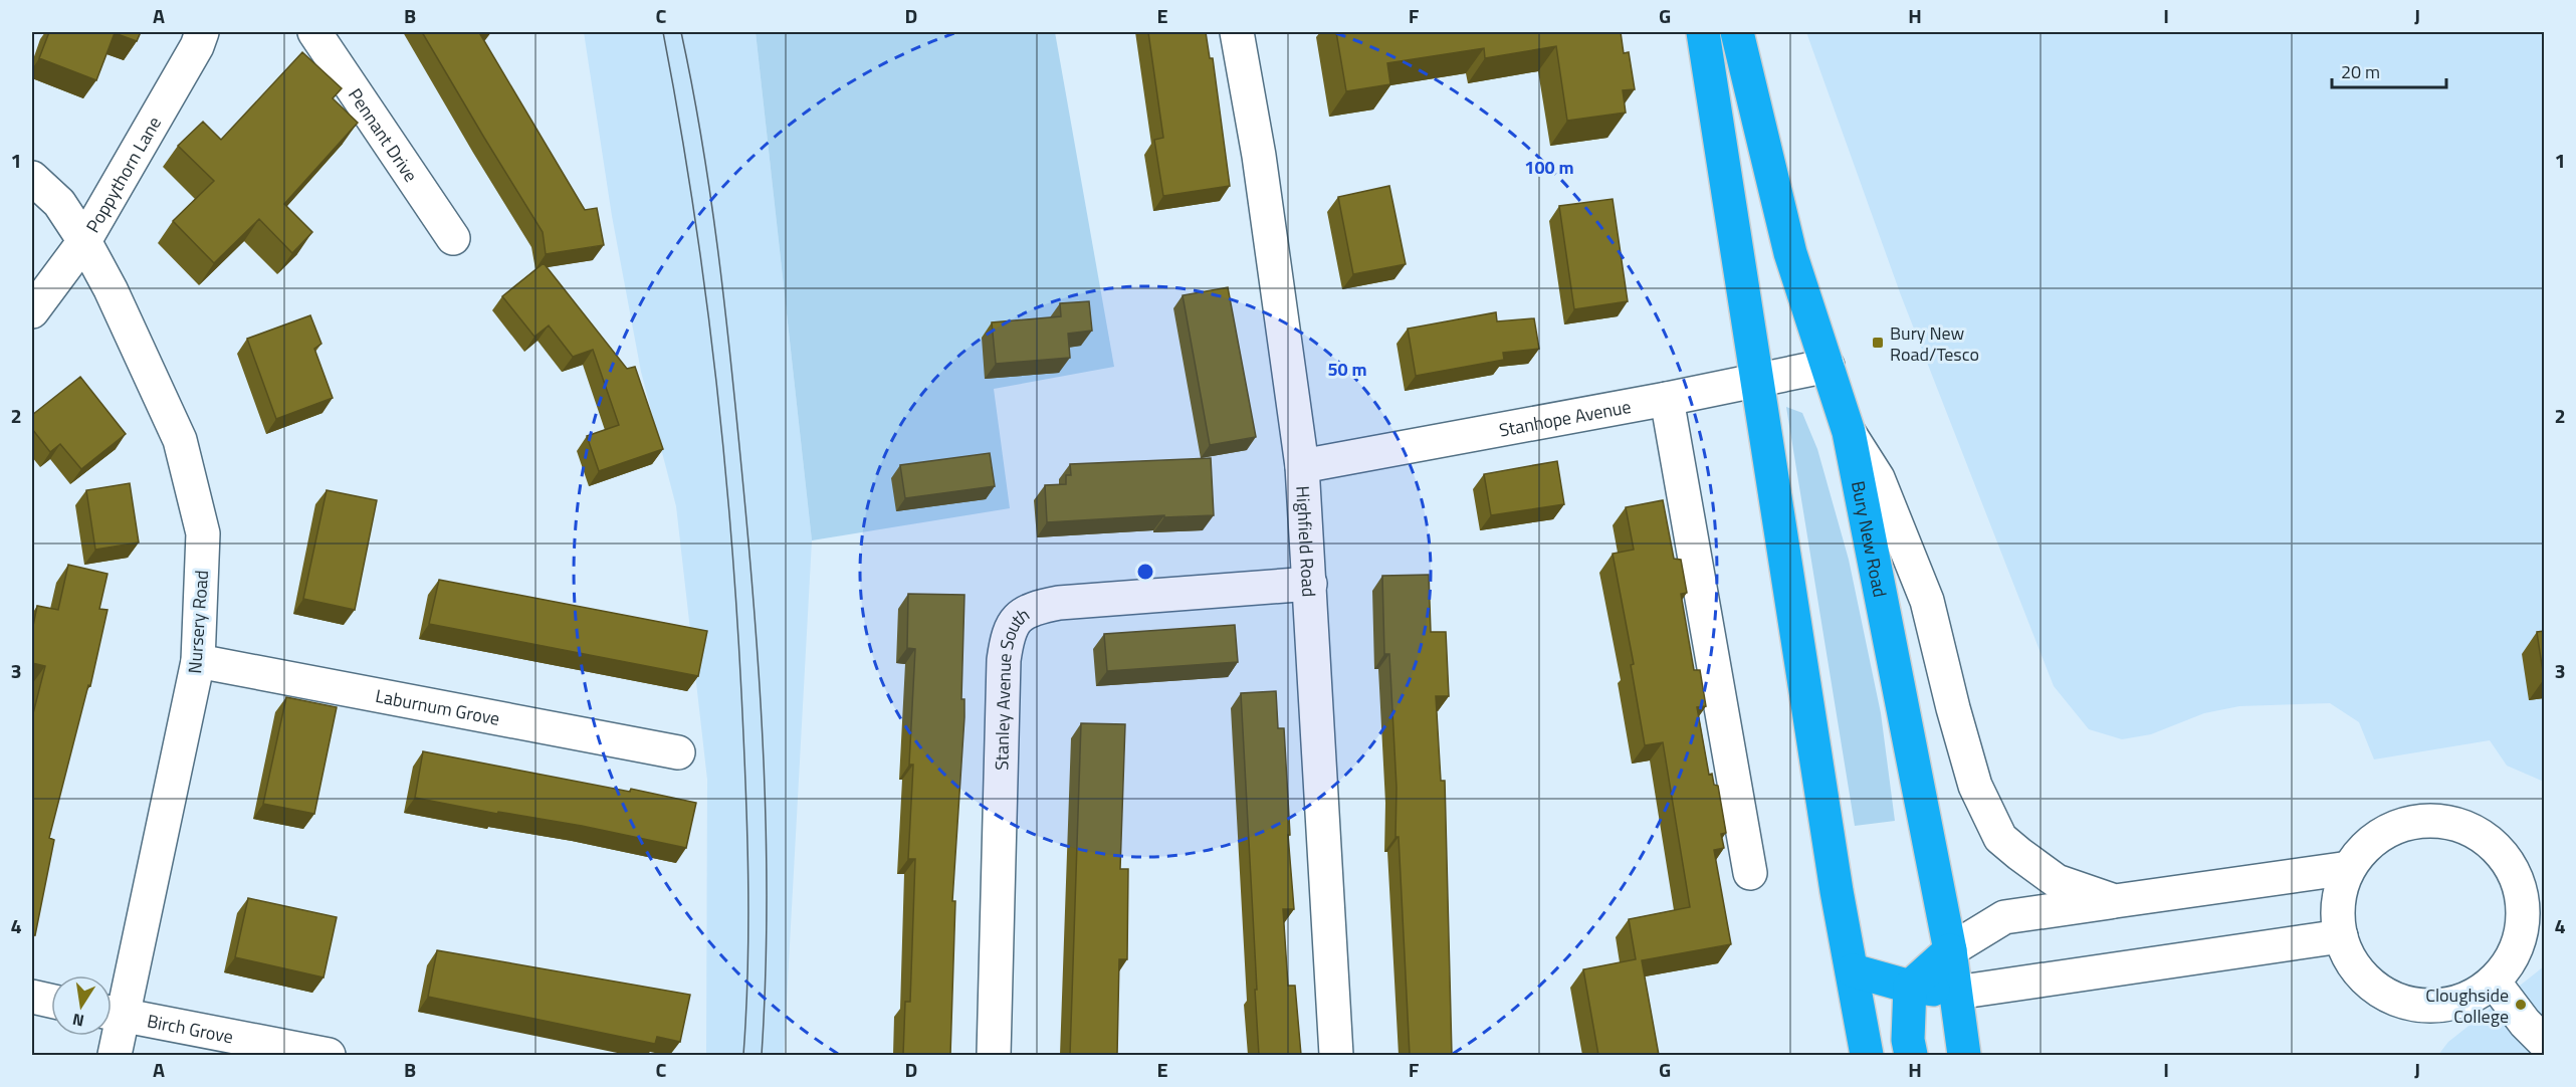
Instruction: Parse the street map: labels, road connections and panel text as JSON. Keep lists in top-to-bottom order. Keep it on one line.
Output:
{"streets":{"highway":["Bury New Road"],"street":["Pennant Drive","Poppythorn Lane","Stanhope Avenue","Highfield Road","Nursery Road","Stanley Avenue South","Laburnum Grove","Birch Grove"]},"crossings":[["Poppythorn Lane","Nursery Road"],["Stanhope Avenue","Bury New Road"],["Stanhope Avenue","Highfield Road"],["Highfield Road","Stanley Avenue South"],["Nursery Road","Laburnum Grove"]],"places":{"transit":["Bury New Road/Tesco"],"other":["Cloughside College"]},"scale_bar":"20 m","north":"bottom","grid":{"columns":["A","B","C","D","E","F","G","H","I","J"],"rows":["1","2","3","4"]},"rings":["100 m","50 m"]}
